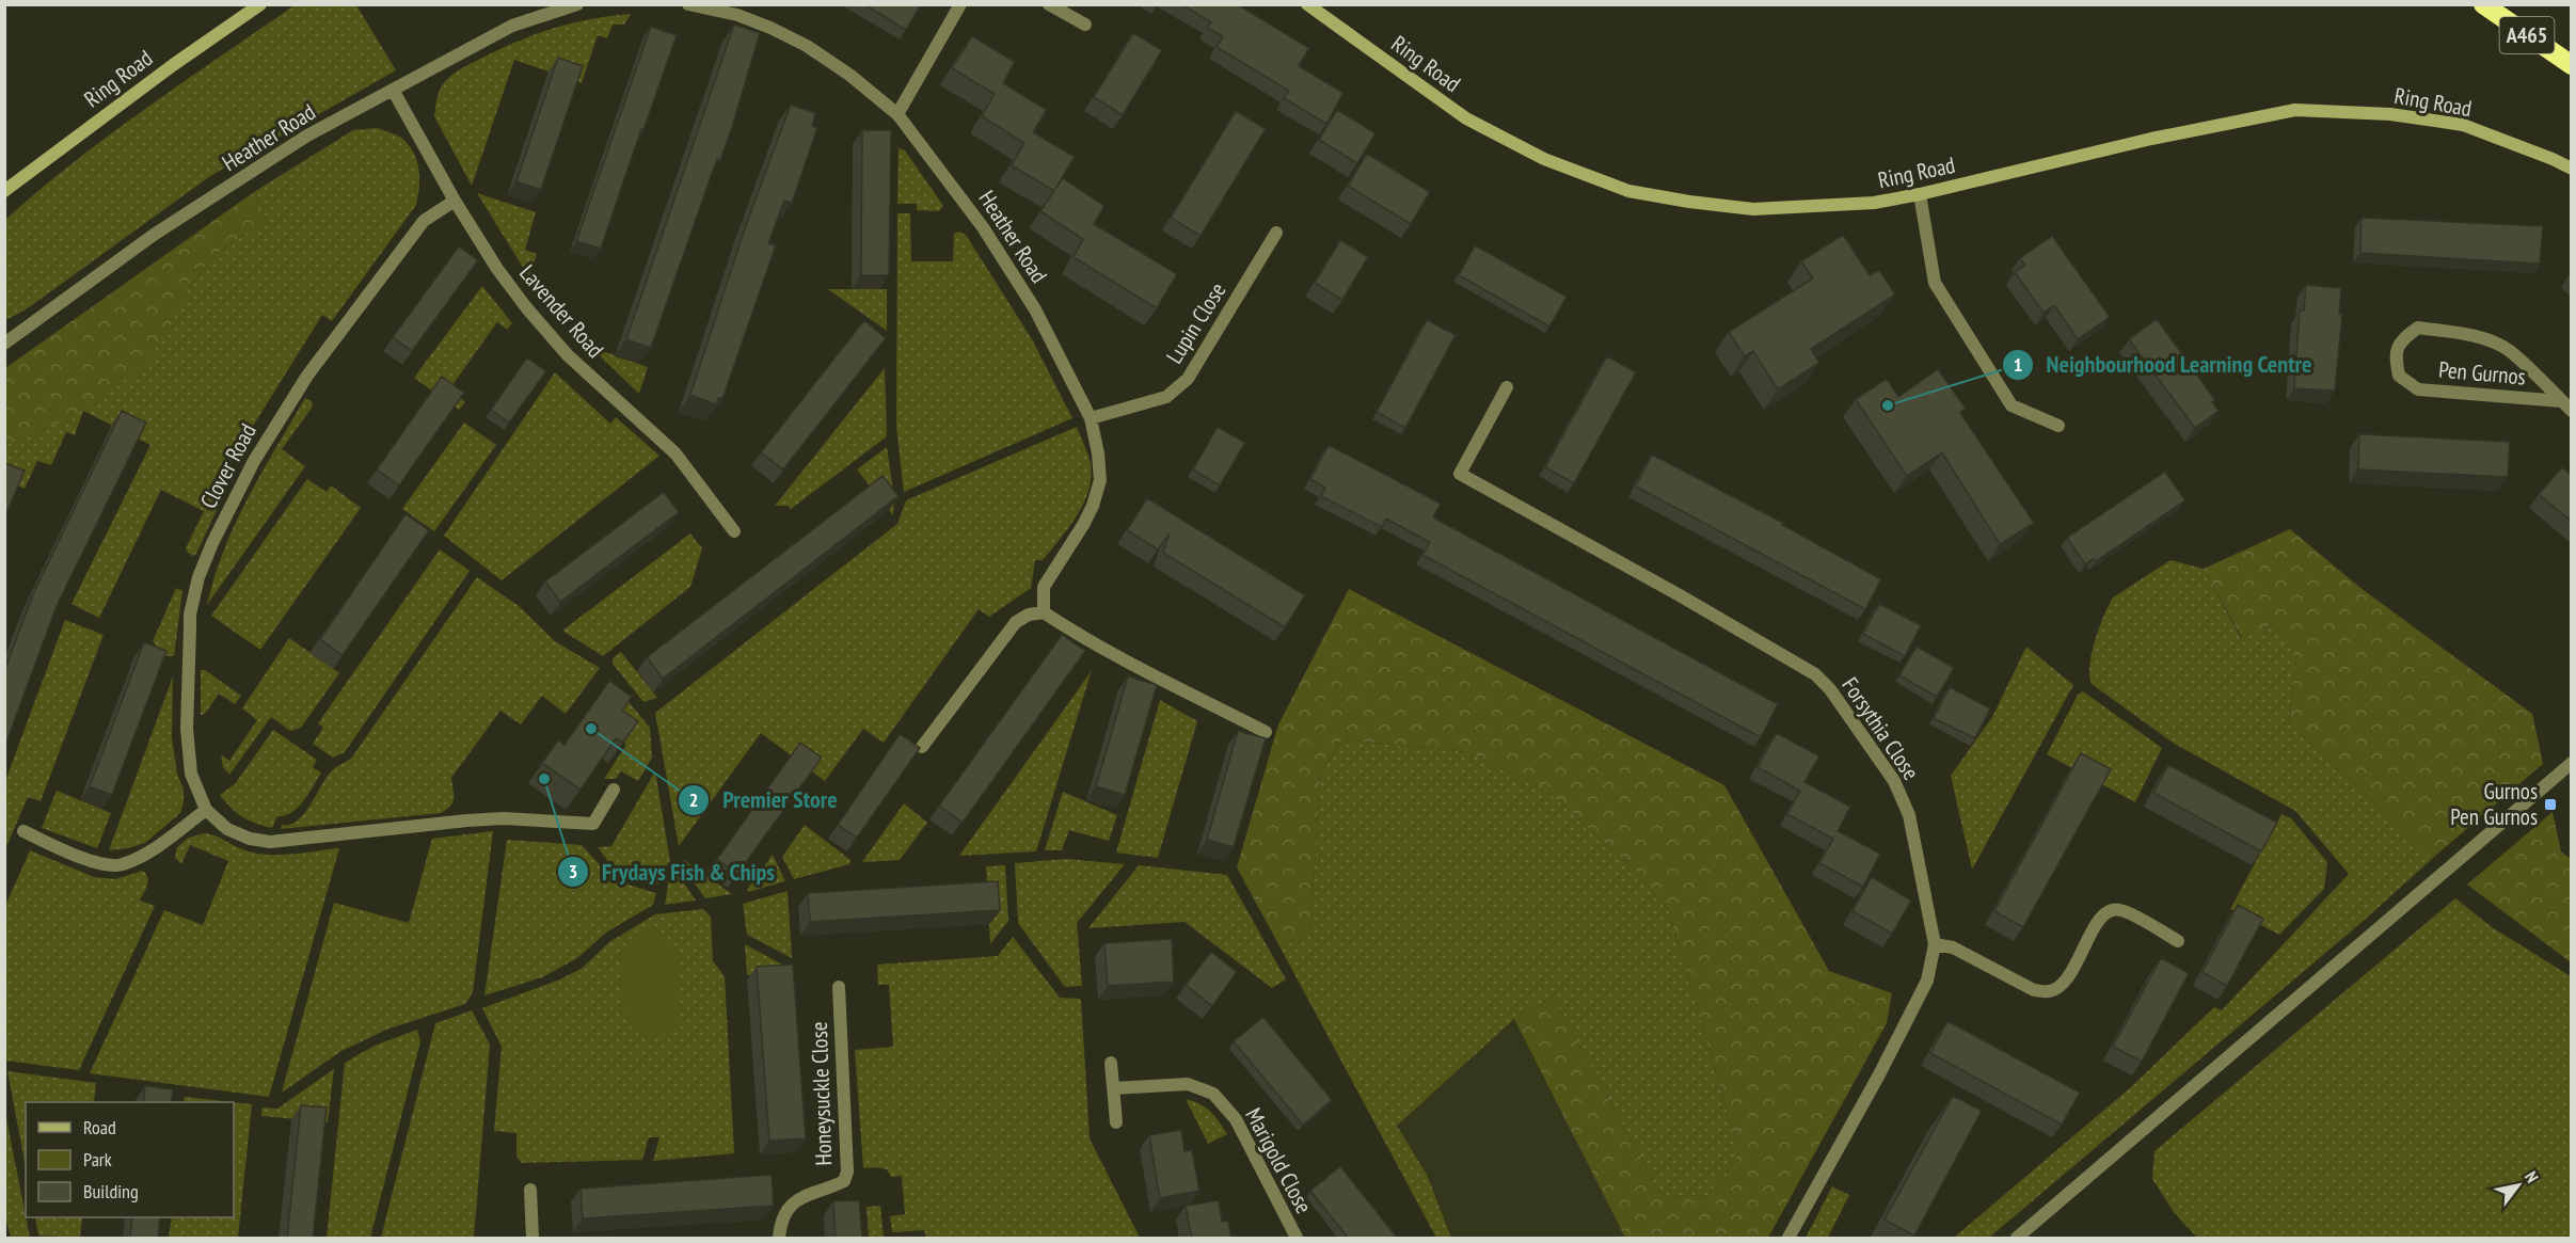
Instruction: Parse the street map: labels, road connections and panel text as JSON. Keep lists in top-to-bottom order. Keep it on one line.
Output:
{"streets":{"highway":["A465"],"street":["Ring Road","Heather Road","Lavender Road","Lupin Close","Pen Gurnos","Clover Road","Forsythia Close","Honeysuckle Close","Marigold Close"]},"crossings":[["Heather Road","Lavender Road"],["Heather Road","Lupin Close"],["Lavender Road","Clover Road"]],"places":{"other":["Neighbourhood Learning Centre","Premier Store","Frydays Fish & Chips"],"transit":["Gurnos Pen Gurnos"]},"legend":["Road","Park","Building"],"north":"top right"}
